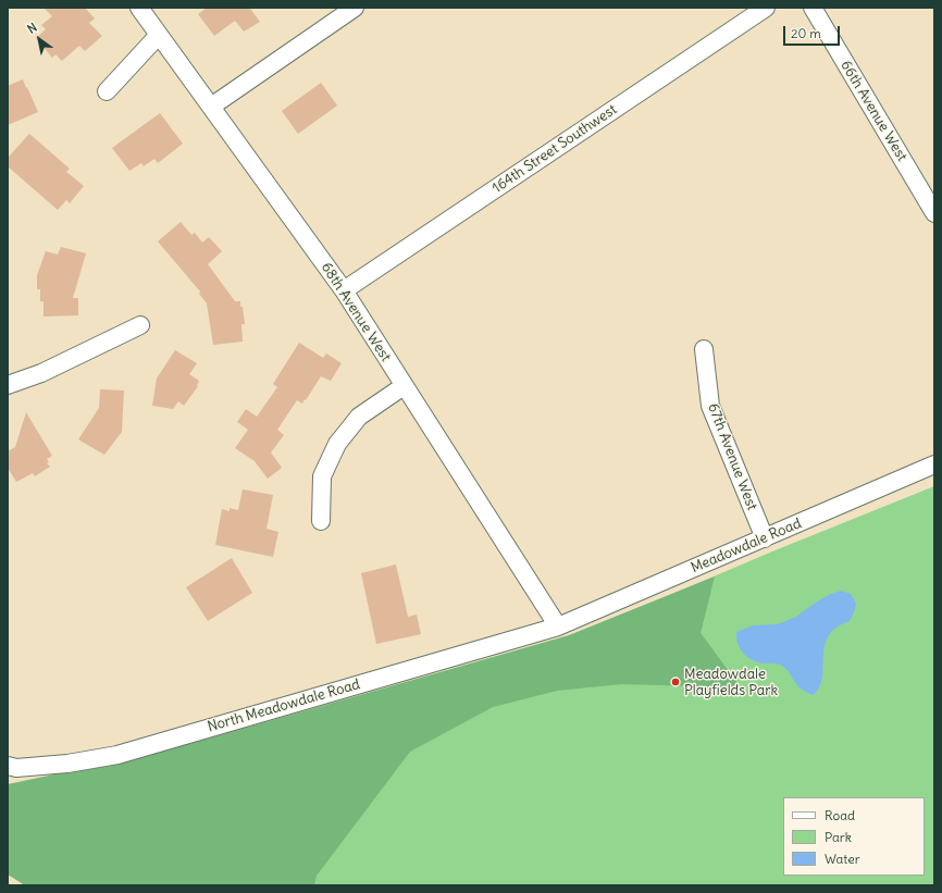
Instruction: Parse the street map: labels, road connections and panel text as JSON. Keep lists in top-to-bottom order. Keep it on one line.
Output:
{"streets":{"street":["66th Avenue West","164th Street Southwest","68th Avenue West","67th Avenue West","Meadowdale Road","North Meadowdale Road"]},"crossings":[["164th Street Southwest","68th Avenue West"],["68th Avenue West","Meadowdale Road"],["68th Avenue West","North Meadowdale Road"],["67th Avenue West","Meadowdale Road"],["Meadowdale Road","North Meadowdale Road"]],"places":["Meadowdale Playfields Park"],"legend":["Road","Park","Water"],"scale_bar":"20 m","north":"top left"}
